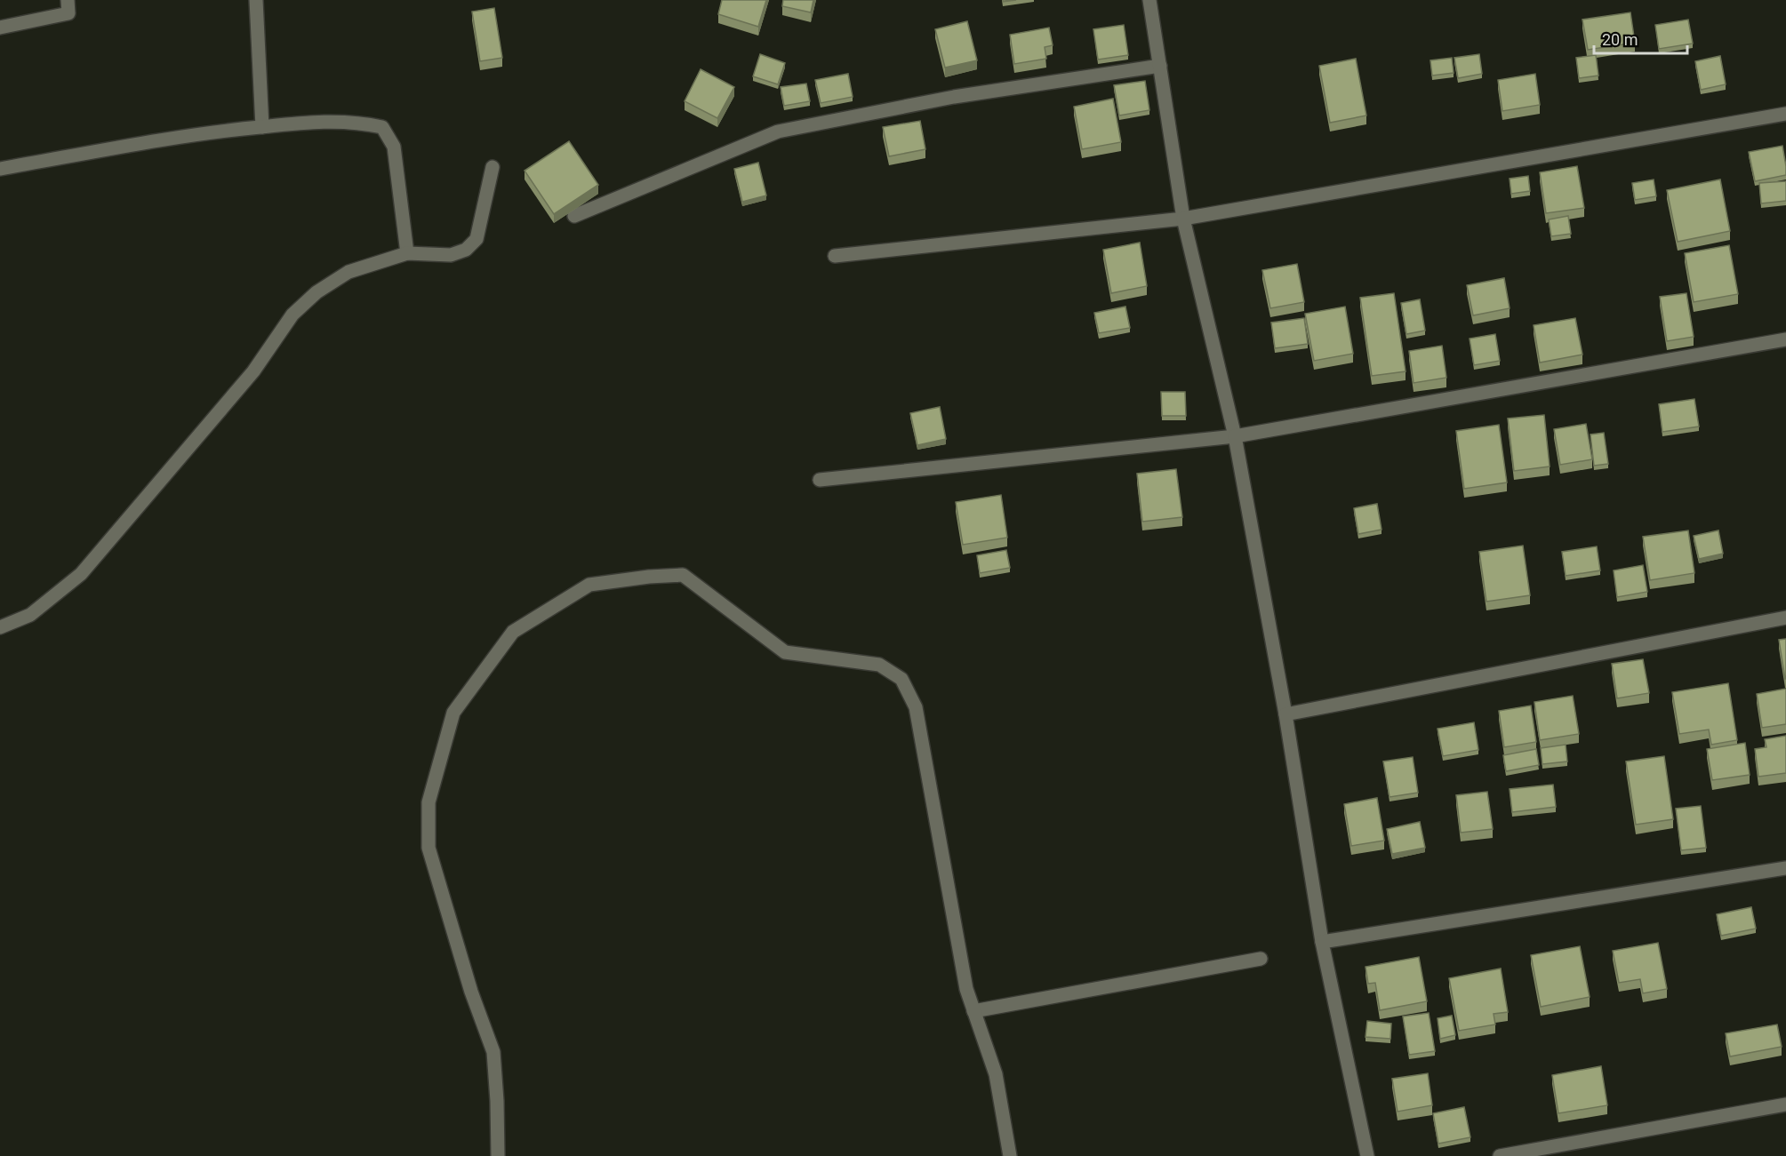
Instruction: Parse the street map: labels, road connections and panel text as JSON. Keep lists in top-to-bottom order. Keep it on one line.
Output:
{"scale_bar":"20 m"}
